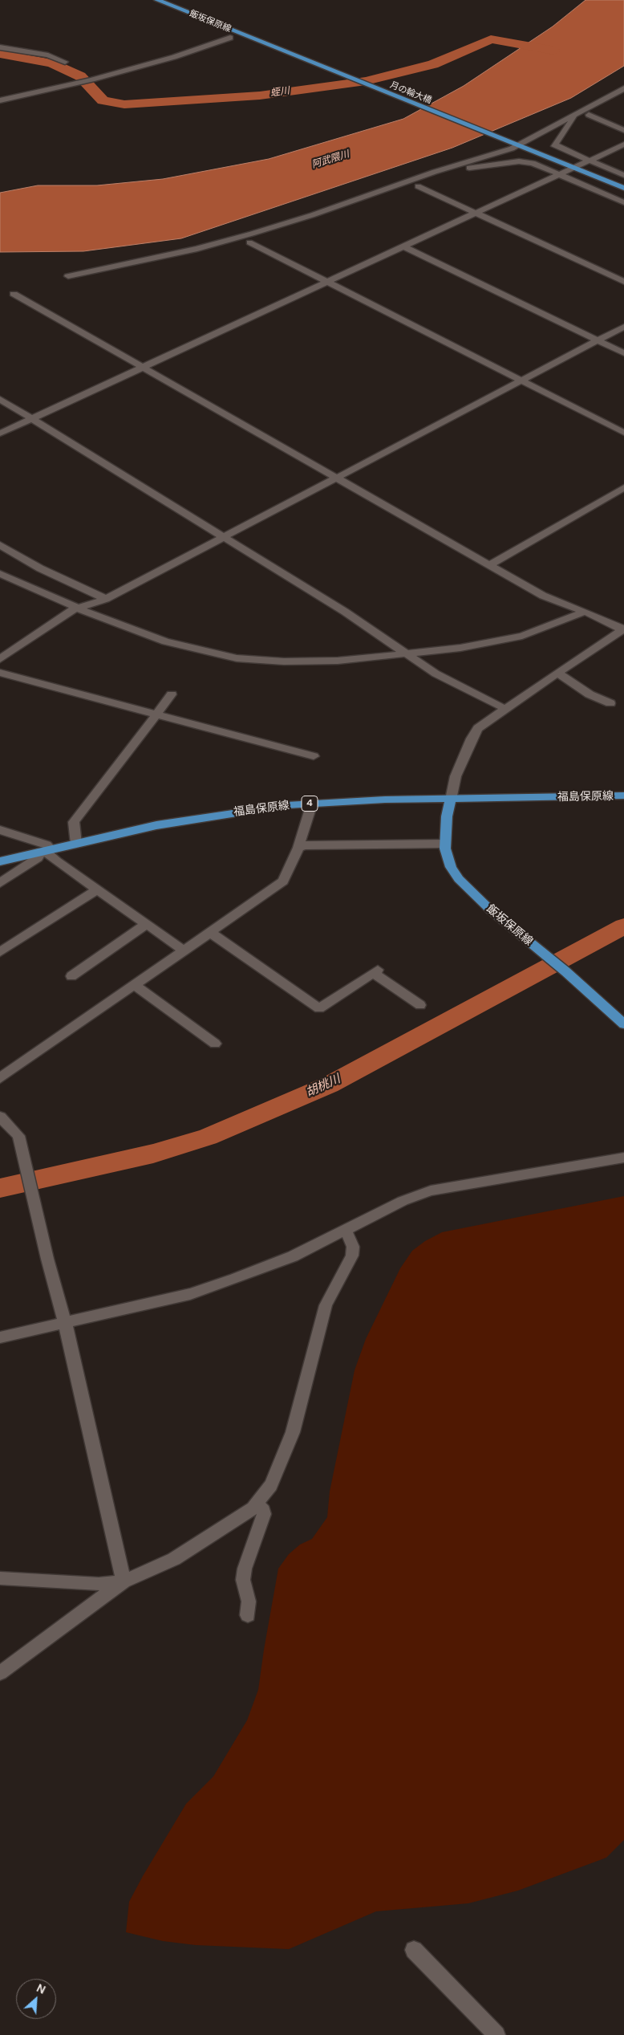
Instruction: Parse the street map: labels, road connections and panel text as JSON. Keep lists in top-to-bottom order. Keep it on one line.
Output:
{"streets":{"main road":["飯坂保原線","月の輪大橋","福島保原線","4"]},"crossings":[["飯坂保原線","月の輪大橋"],["飯坂保原線","福島保原線"]],"water":["蛭川","阿武隈川","胡桃川"],"north":"top right"}
